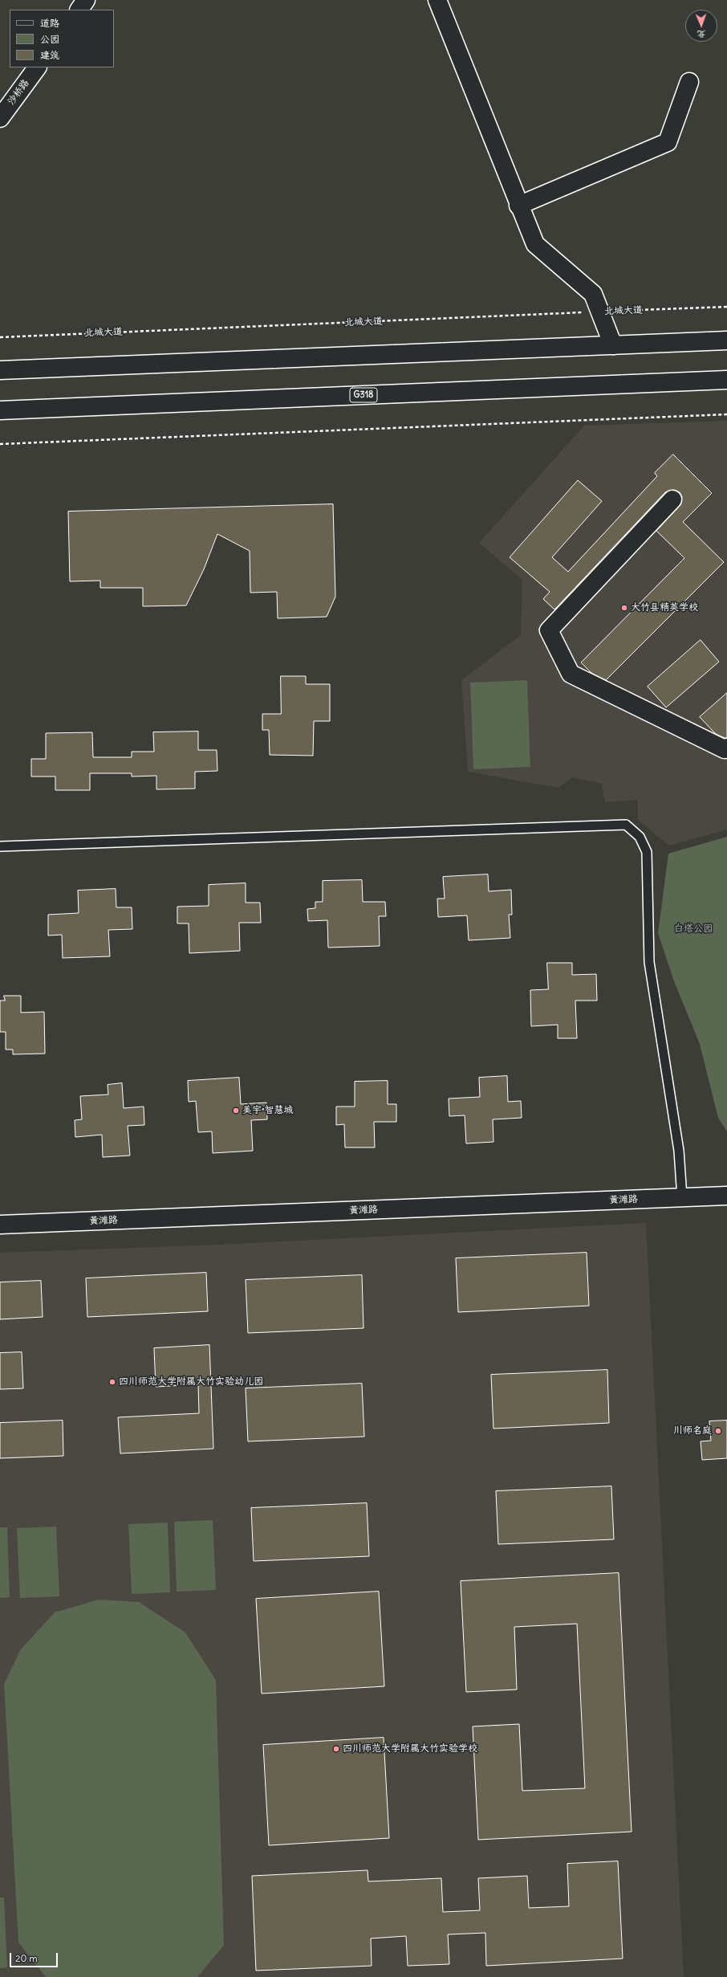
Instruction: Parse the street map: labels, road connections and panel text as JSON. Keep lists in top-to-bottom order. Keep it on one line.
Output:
{"streets":{"main road":["沙桥路","G318","黄滩路"],"path":["北城大道"]},"parks":["白塔公园"],"places":["大竹县精英学校","美宇•智慧城","四川师范大学附属大竹实验幼儿园","川师名庭","四川师范大学附属大竹实验学校"],"legend":["道路","公园","建筑"],"scale_bar":"20 m","north":"bottom"}
